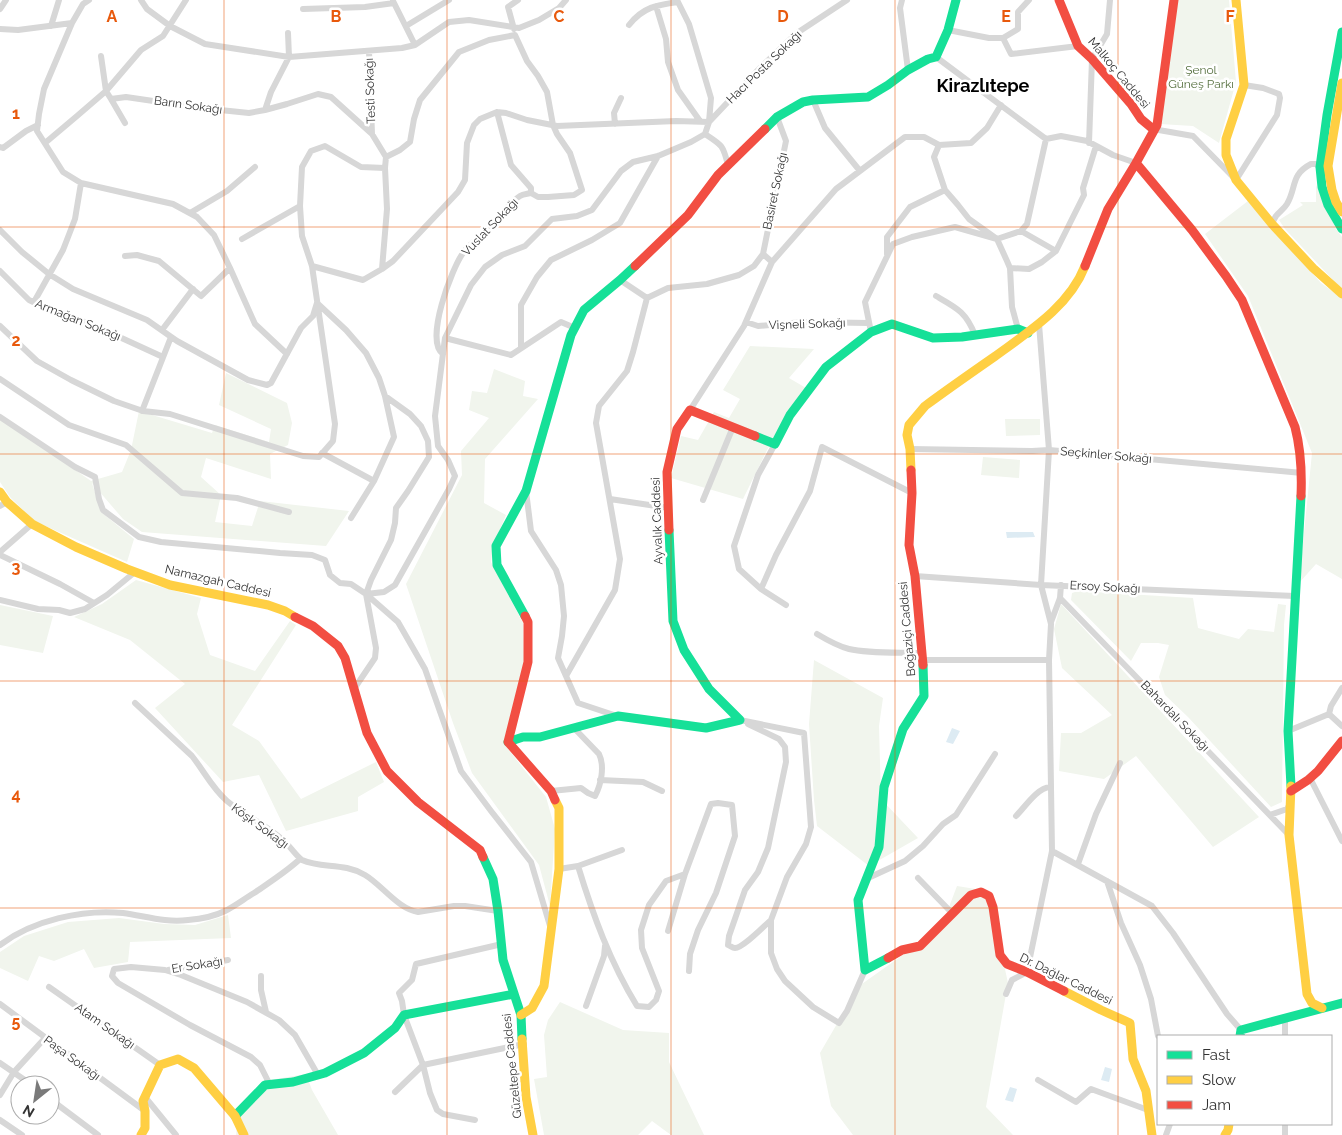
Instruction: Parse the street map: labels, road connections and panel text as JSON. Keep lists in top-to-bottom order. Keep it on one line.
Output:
{"streets":{"street":["Hacı Posta Sokağı","Malkoç Caddesi","Testi Sokağı","Barın Sokağı","Basiret Sokağı","Vuslat Sokağı","Armağan Sokağı","Vişneli Sokağı","Seçkinler Sokağı","Ayvalık Caddesi","Namazgah Caddesi","Ersoy Sokağı","Boğaziçi Caddesi","Bahardalı Sokağı","Köşk Sokağı","Er Sokağı","Dr. Dağlar Caddesi","Atam Sokağı","Paşa Sokağı","Güzeltepe Caddesi"]},"crossings":[["Malkoç Caddesi","Boğaziçi Caddesi"],["Testi Sokağı","Barın Sokağı"],["Seçkinler Sokağı","Boğaziçi Caddesi"],["Namazgah Caddesi","Güzeltepe Caddesi"],["Ersoy Sokağı","Boğaziçi Caddesi"],["Boğaziçi Caddesi","Dr. Dağlar Caddesi"]],"districts":["Kirazlıtepe"],"parks":["Şenol Güneş Parkı"],"legend":["Fast","Slow","Jam"],"north":"bottom left","grid":{"columns":["A","B","C","D","E","F"],"rows":["1","2","3","4","5"]}}
